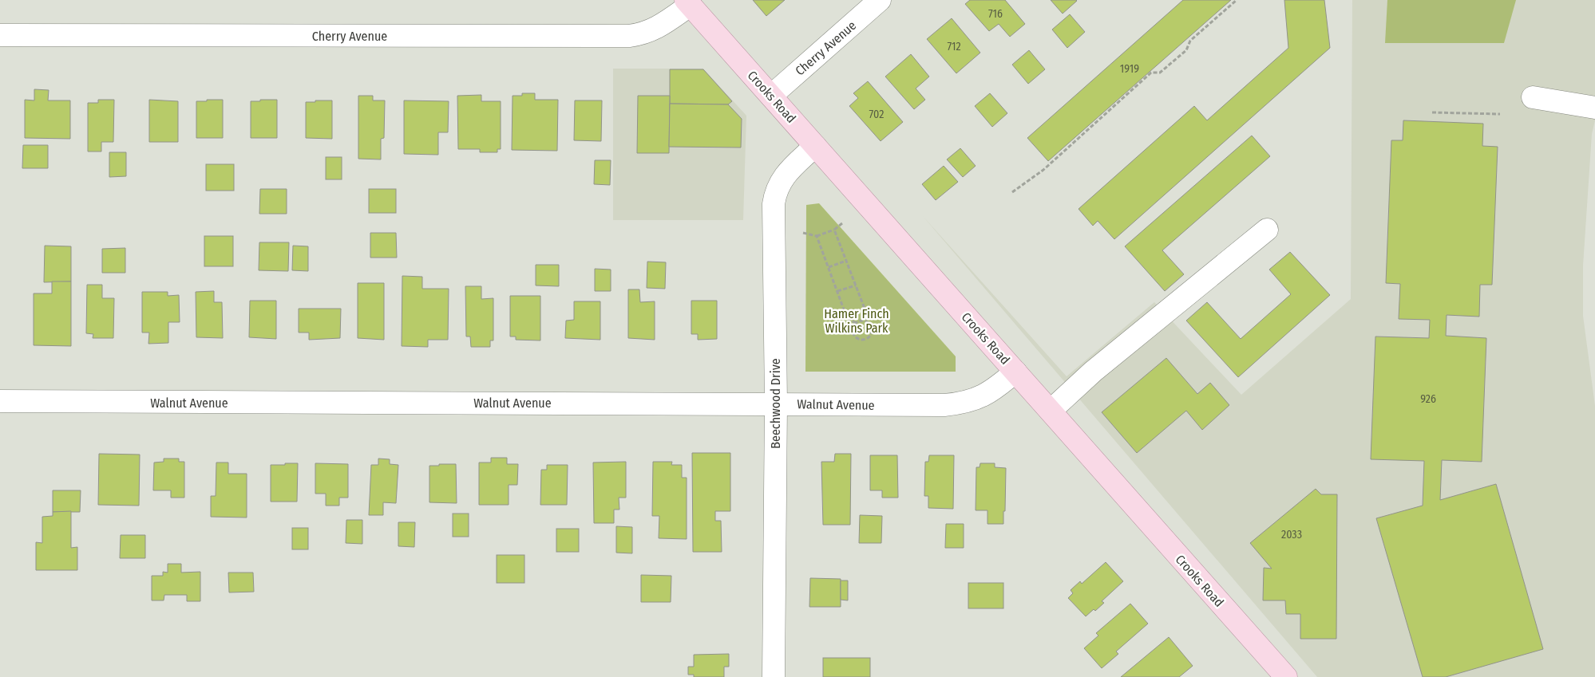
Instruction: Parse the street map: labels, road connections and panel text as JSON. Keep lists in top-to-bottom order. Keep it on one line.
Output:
{"streets":{"main road":["Crooks Road"],"street":["Cherry Avenue","Walnut Avenue","Beechwood Drive"]},"crossings":[["Cherry Avenue","Crooks Road"],["Crooks Road","Walnut Avenue"],["Crooks Road","Beechwood Drive"],["Walnut Avenue","Beechwood Drive"]],"parks":["Hamer Finch Wilkins Park"],"house_numbers":["716","712","1919","702","926","2033"]}
